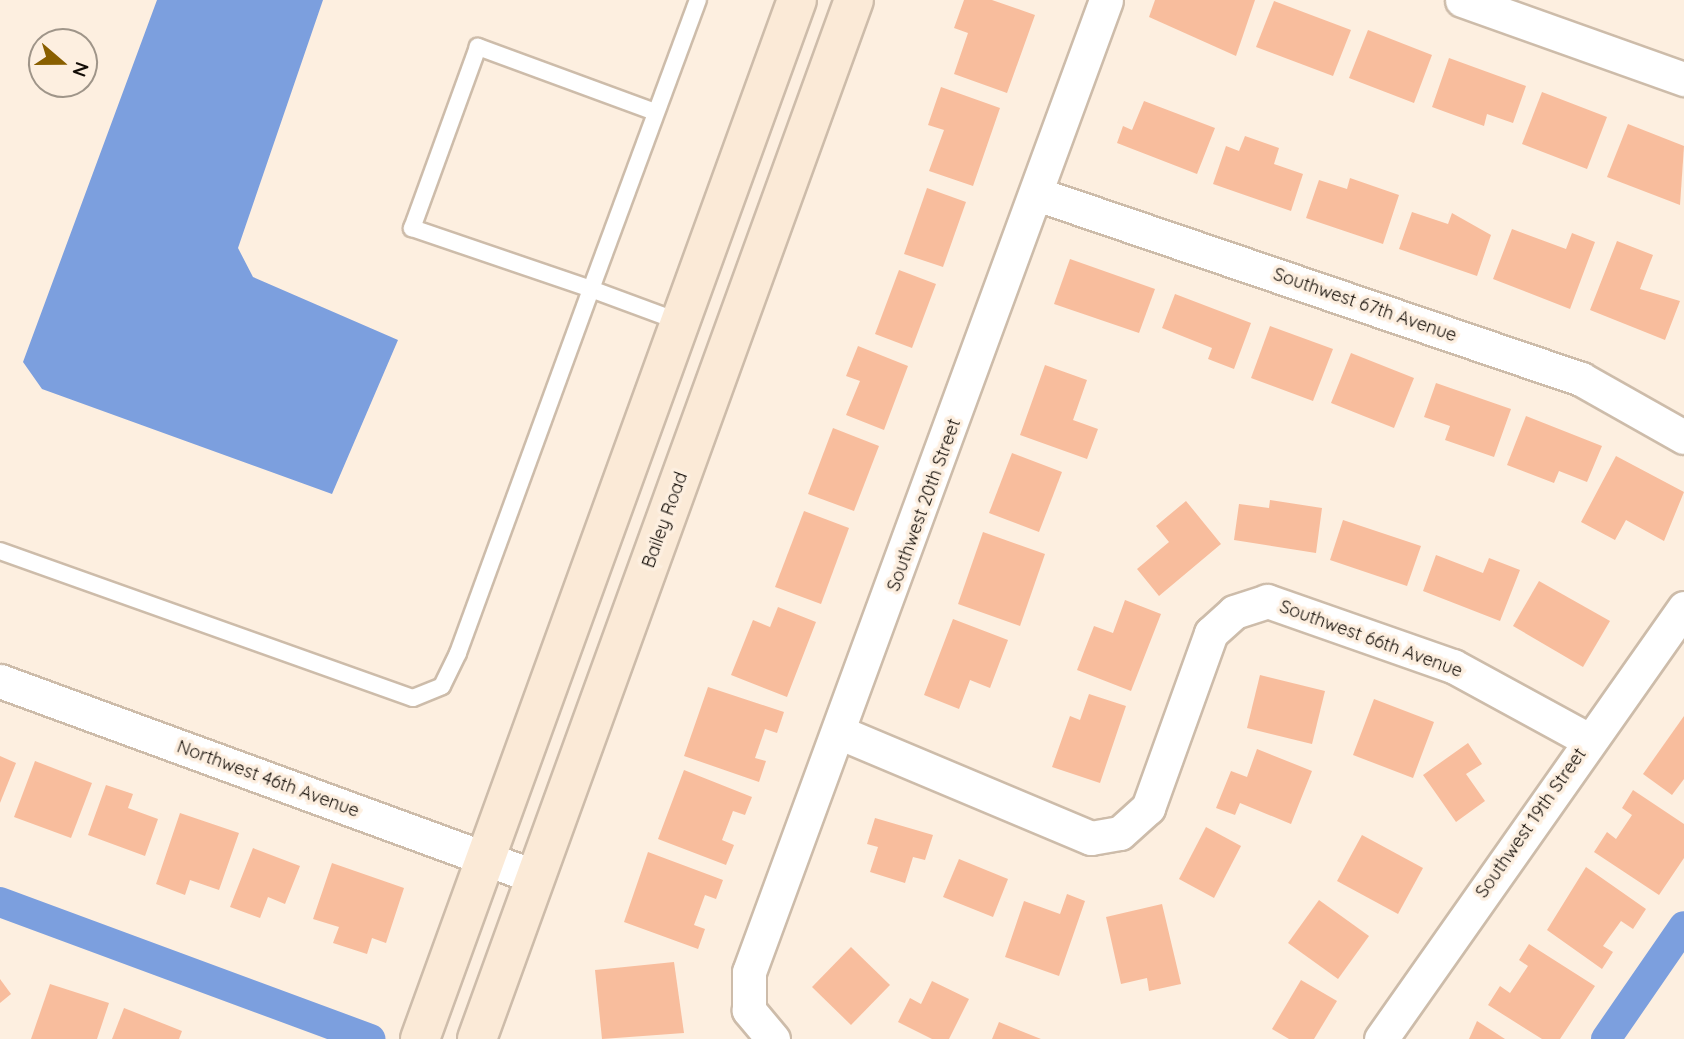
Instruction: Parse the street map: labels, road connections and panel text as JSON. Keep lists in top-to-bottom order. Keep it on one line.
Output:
{"streets":{"street":["Southwest 67th Avenue","Southwest 20th Street","Bailey Road","Southwest 66th Avenue","Northwest 46th Avenue","Southwest 19th Street"]},"crossings":[["Southwest 67th Avenue","Southwest 20th Street"],["Southwest 20th Street","Southwest 66th Avenue"],["Bailey Road","Northwest 46th Avenue"],["Southwest 66th Avenue","Southwest 19th Street"]],"north":"right"}
